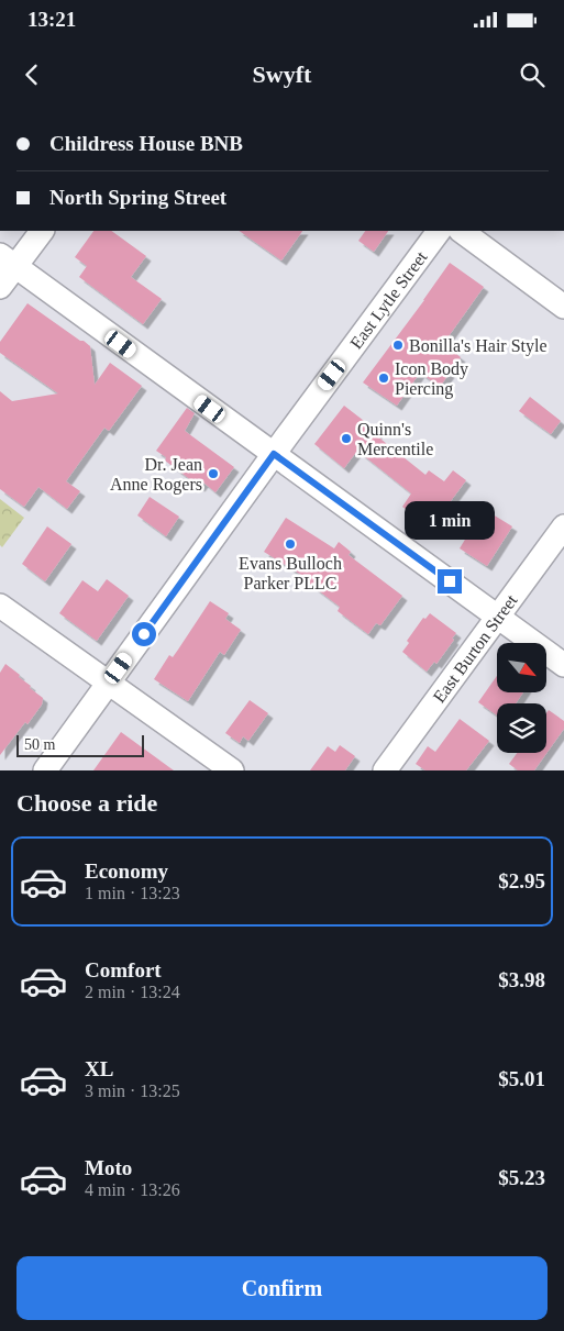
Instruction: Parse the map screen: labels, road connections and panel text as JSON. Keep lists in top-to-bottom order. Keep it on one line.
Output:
{"streets":{"street":["East Lytle Street","East Burton Street"]},"places":["Bonilla's Hair Style","Icon Body Piercing","Quinn's Mercentile","Dr. Jean Anne Rogers","Evans Bulloch Parker PLLC"],"scale_bar":"50 m","north":"bottom right","page":{"status":"13:21","header":"Swyft","banner":["Childress House BNB","North Spring Street"],"bubble":"1 min","scale":"50 m","heading":"Choose a ride","list":[{"name":"Economy","note":"1 min · 13:23","value":"$2.95"},{"name":"Comfort","note":"2 min · 13:24","value":"$3.98"},{"name":"XL","note":"3 min · 13:25","value":"$5.01"},{"name":"Moto","note":"4 min · 13:26","value":"$5.23"}],"buttons":"Confirm"}}
